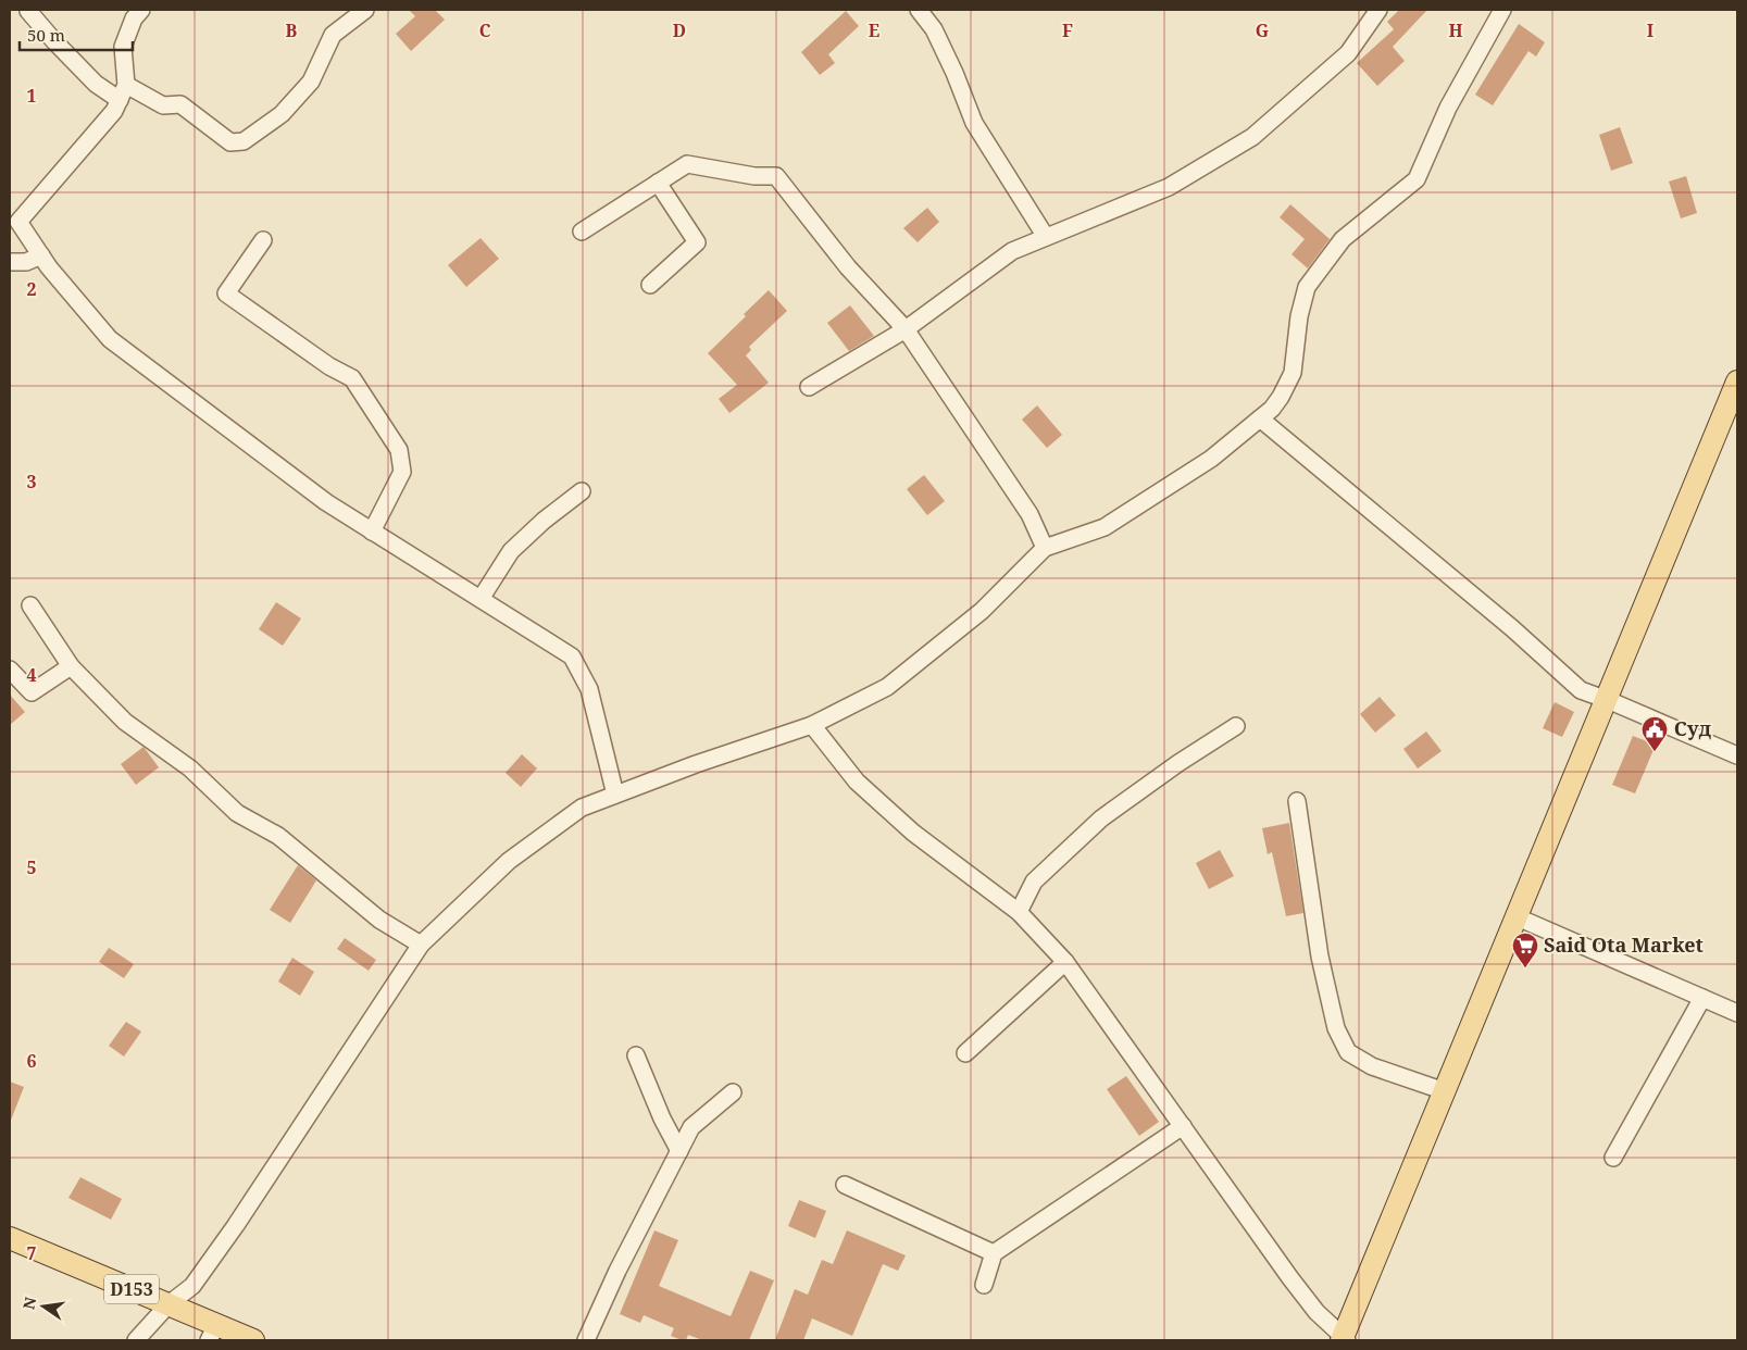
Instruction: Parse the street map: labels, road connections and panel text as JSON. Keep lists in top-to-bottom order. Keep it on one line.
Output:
{"streets":{"main road":["D153"]},"places":{"public building":["Суд"],"supermarket":["Said Ota Market"]},"scale_bar":"50 m","north":"left","grid":{"columns":["B","C","D","E","F","G","H","I"],"rows":["1","2","3","4","5","6","7"]}}
